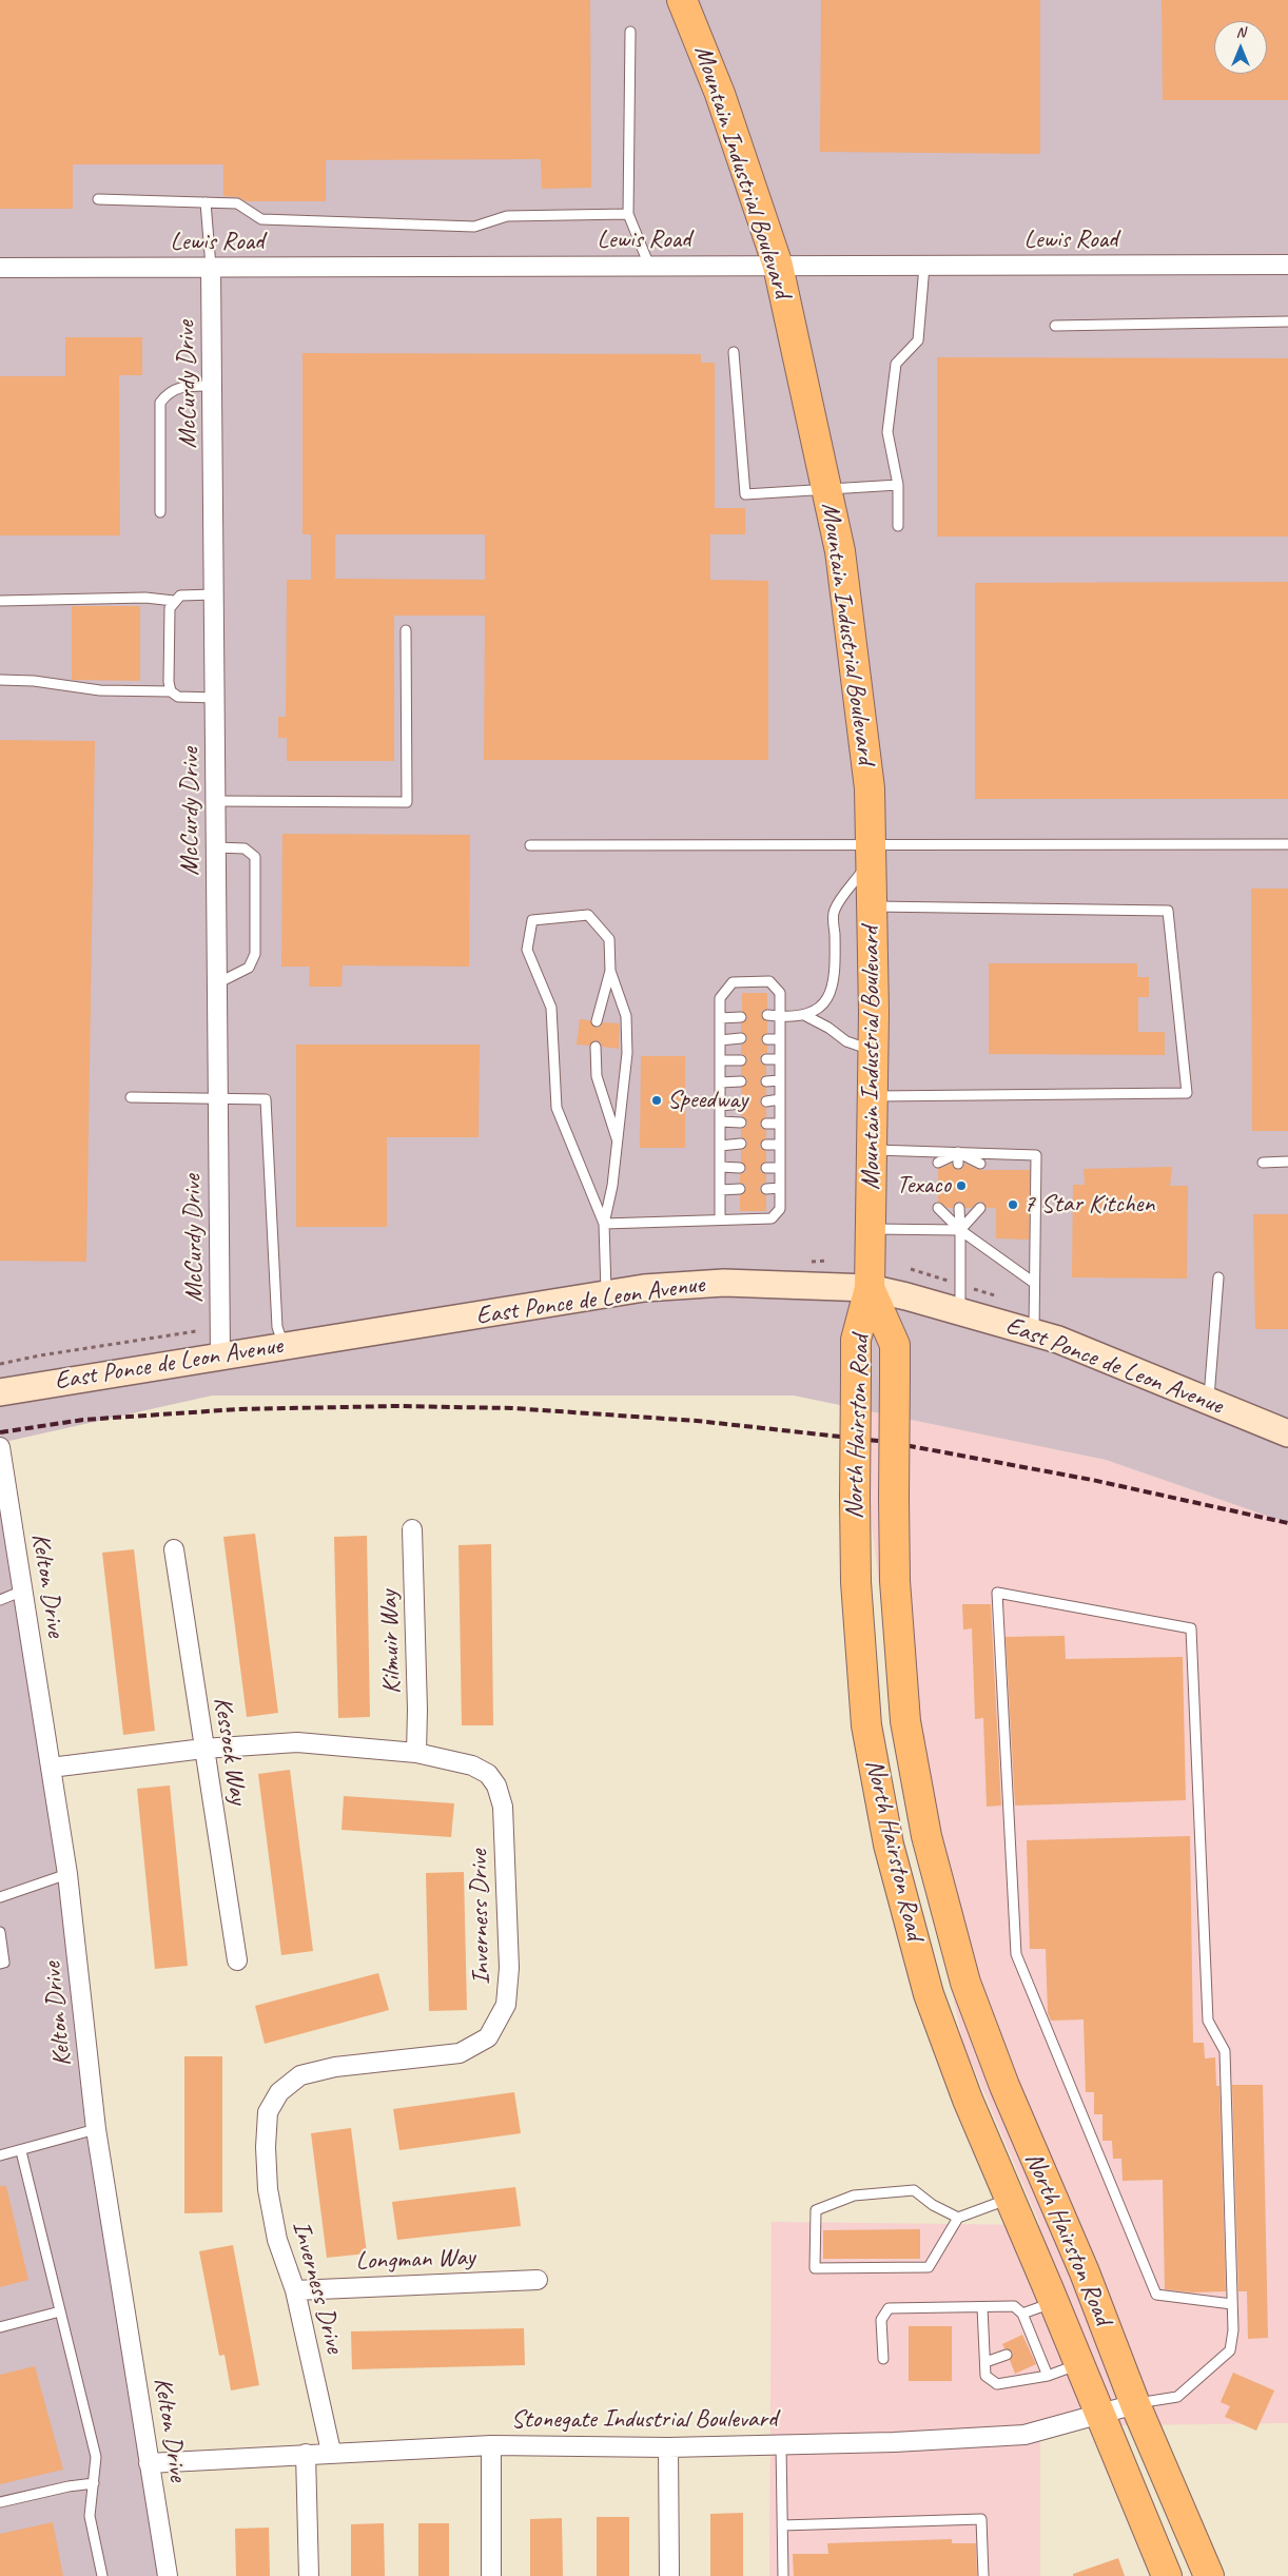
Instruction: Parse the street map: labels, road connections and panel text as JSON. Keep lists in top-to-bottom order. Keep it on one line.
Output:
{"streets":{"main road":["Mountain Industrial Boulevard","East Ponce de Leon Avenue","North Hairston Road"],"street":["Lewis Road","McCurdy Drive","Kelton Drive","Kilmuir Way","Kessock Way","Inverness Drive","Longman Way","Stonegate Industrial Boulevard"]},"crossings":[["Mountain Industrial Boulevard","Lewis Road"],["Mountain Industrial Boulevard","East Ponce de Leon Avenue"],["Mountain Industrial Boulevard","North Hairston Road"],["Lewis Road","McCurdy Drive"],["McCurdy Drive","East Ponce de Leon Avenue"],["East Ponce de Leon Avenue","North Hairston Road"],["North Hairston Road","Stonegate Industrial Boulevard"],["Kelton Drive","Inverness Drive"],["Kelton Drive","Stonegate Industrial Boulevard"],["Kilmuir Way","Inverness Drive"],["Kessock Way","Inverness Drive"],["Inverness Drive","Longman Way"],["Inverness Drive","Stonegate Industrial Boulevard"]],"places":["Speedway","Texaco","7 Star Kitchen"],"north":"top"}
